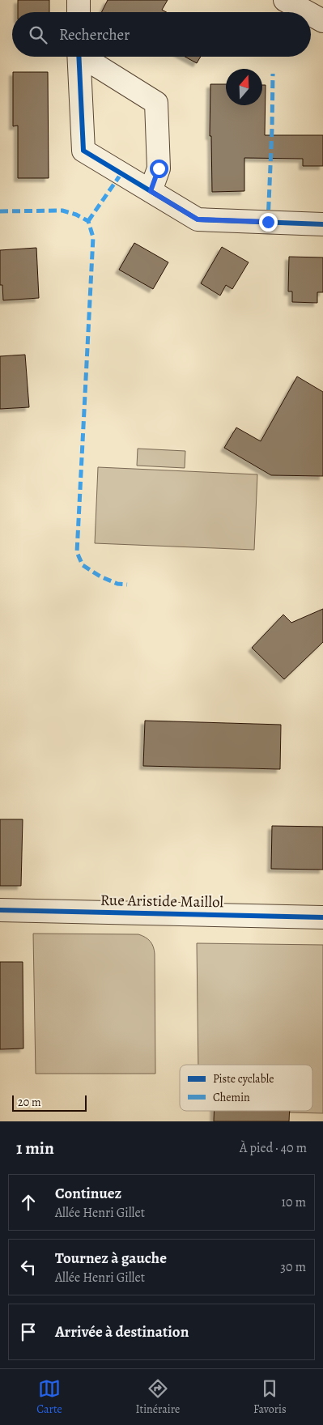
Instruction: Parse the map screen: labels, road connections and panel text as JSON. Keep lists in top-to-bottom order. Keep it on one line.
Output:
{"streets":{"street":["Rue Aristide Maillol"]},"legend":["Piste cyclable","Chemin"],"scale_bar":"20 m","north":"top","page":{"search":"Rechercher","scale":"20 m","heading":["1 min","À pied · 40 m"],"list":[["Continuez","Allée Henri Gillet","10 m"],["Tournez à gauche","Allée Henri Gillet","30 m"],"Arrivée à destination"],"nav":["Carte","Itinéraire","Favoris"]}}
